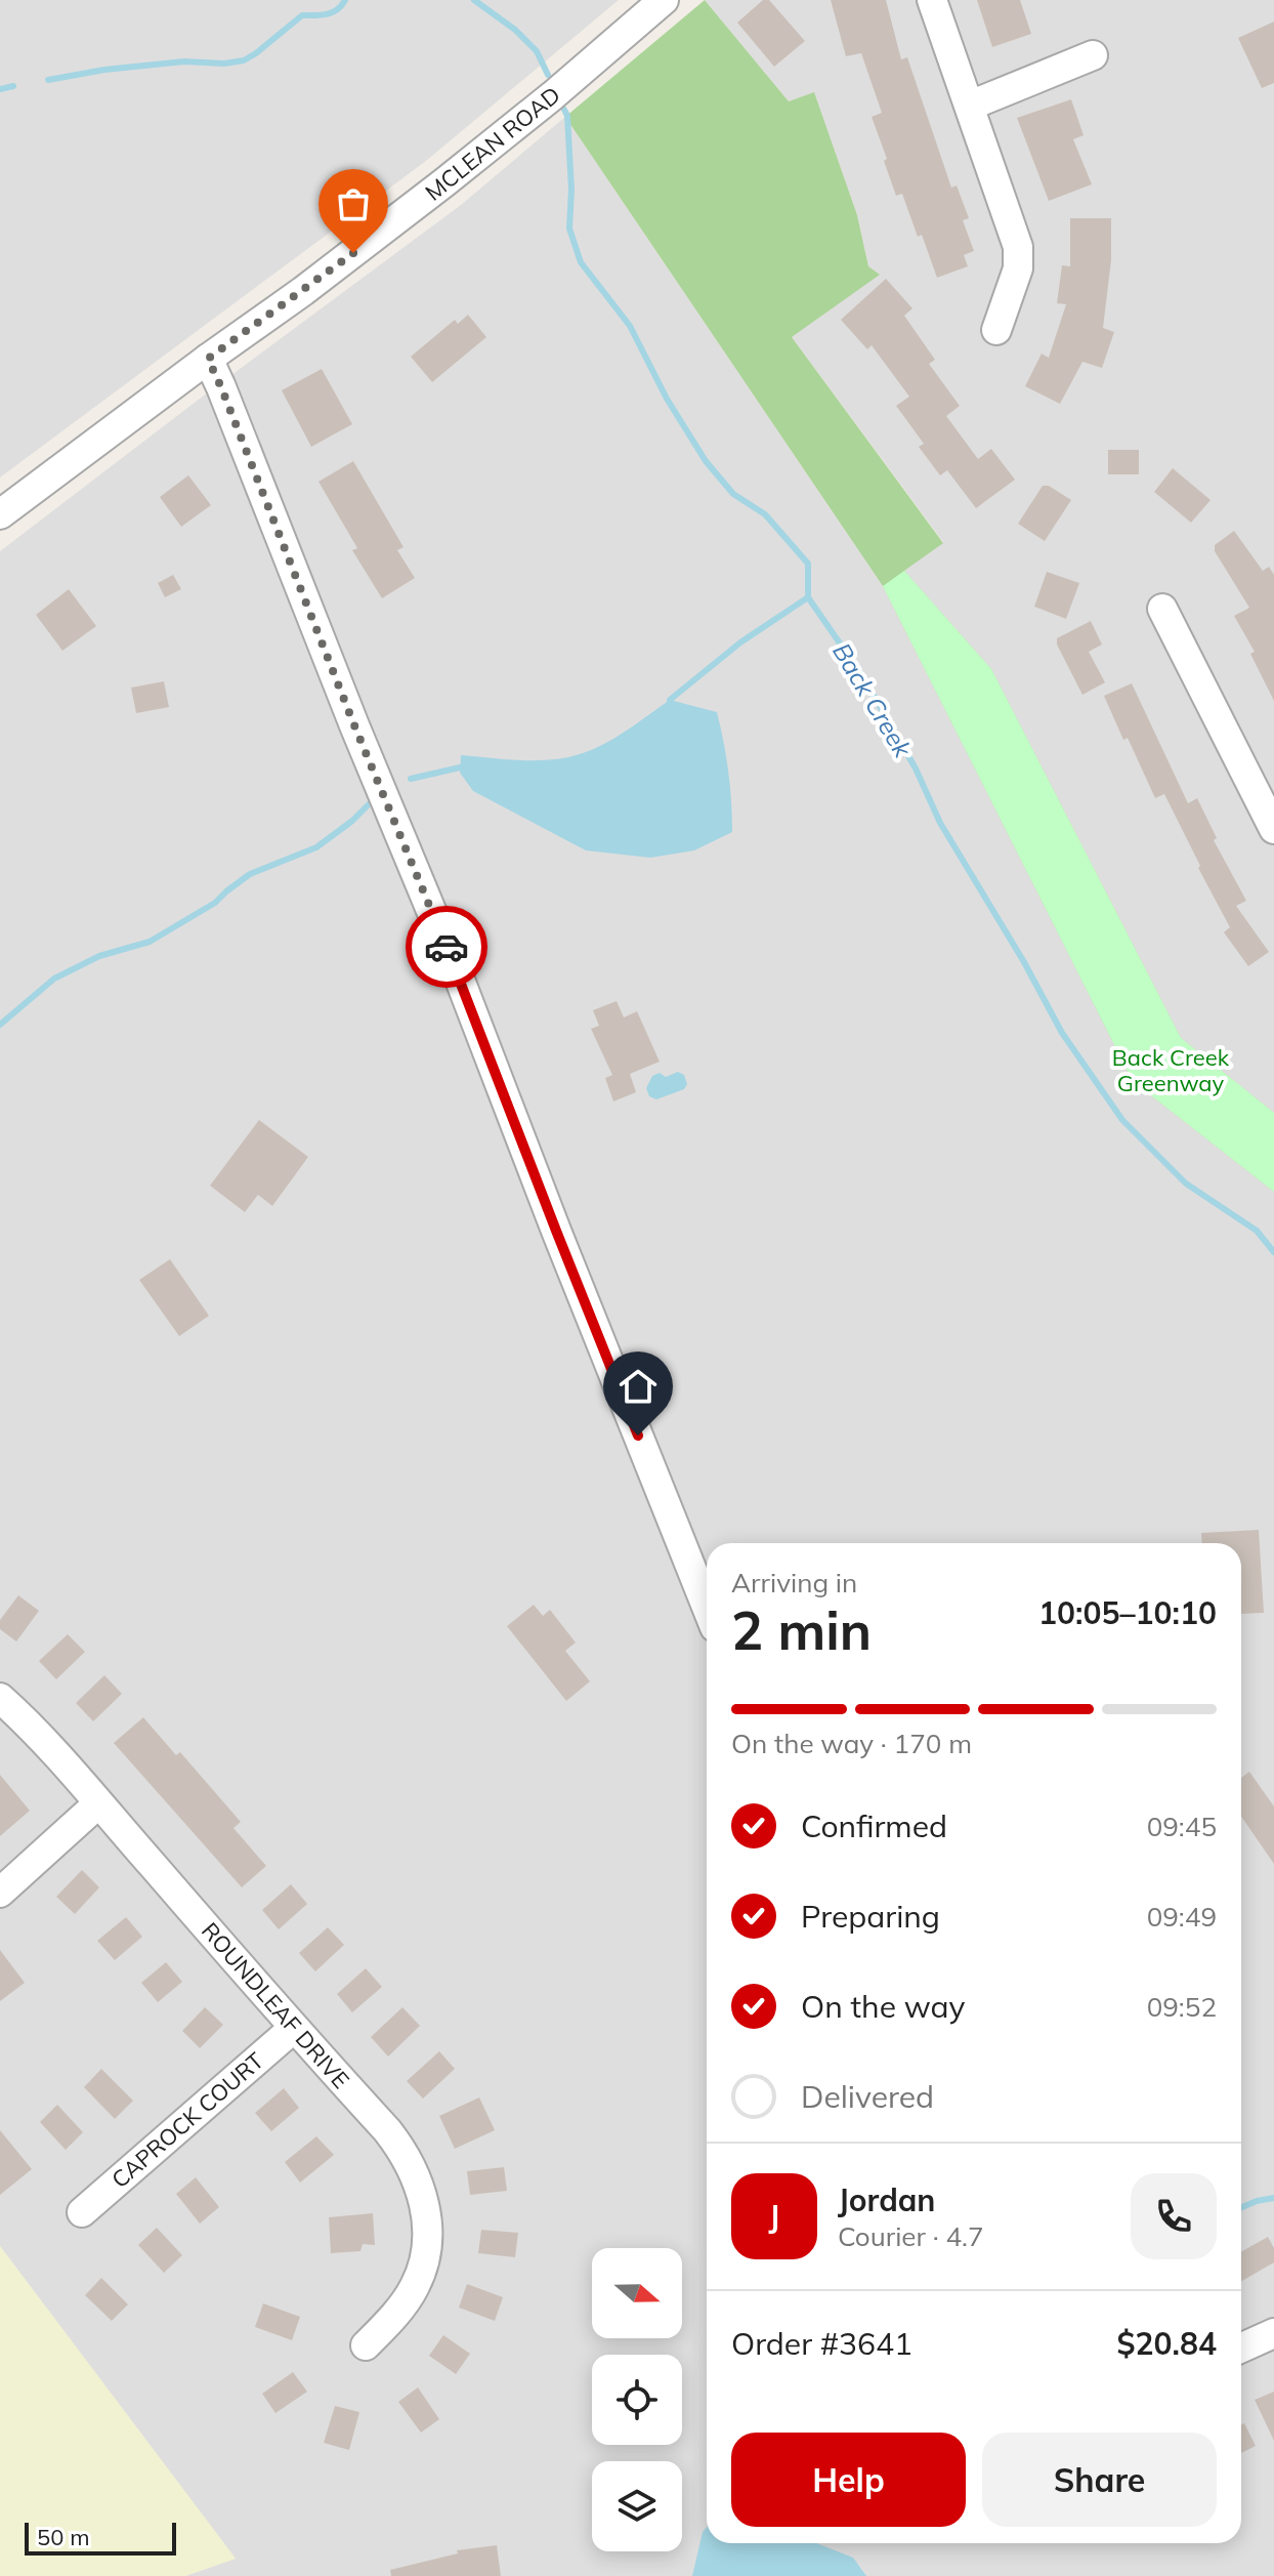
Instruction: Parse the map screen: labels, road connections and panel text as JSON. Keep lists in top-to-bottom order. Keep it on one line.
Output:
{"streets":{"street":["MCLEAN ROAD","ROUNDLEAF DRIVE","CAPROCK COURT"]},"crossings":[["ROUNDLEAF DRIVE","CAPROCK COURT"]],"water":["Back Creek"],"parks":["Back Creek Greenway"],"scale_bar":"50 m","north":"right","page":{"heading":["2 min","Arriving in","10:05–10:10"],"panel":["Jordan","Courier · 4.7","Order #3641","$20.84"],"bar":"On the way · 170 m","list":[["Confirmed","09:45"],["Preparing","09:49"],["On the way","09:52"],"Delivered"],"round":"J","buttons":["Help","Share"],"scale":"50 m"}}
